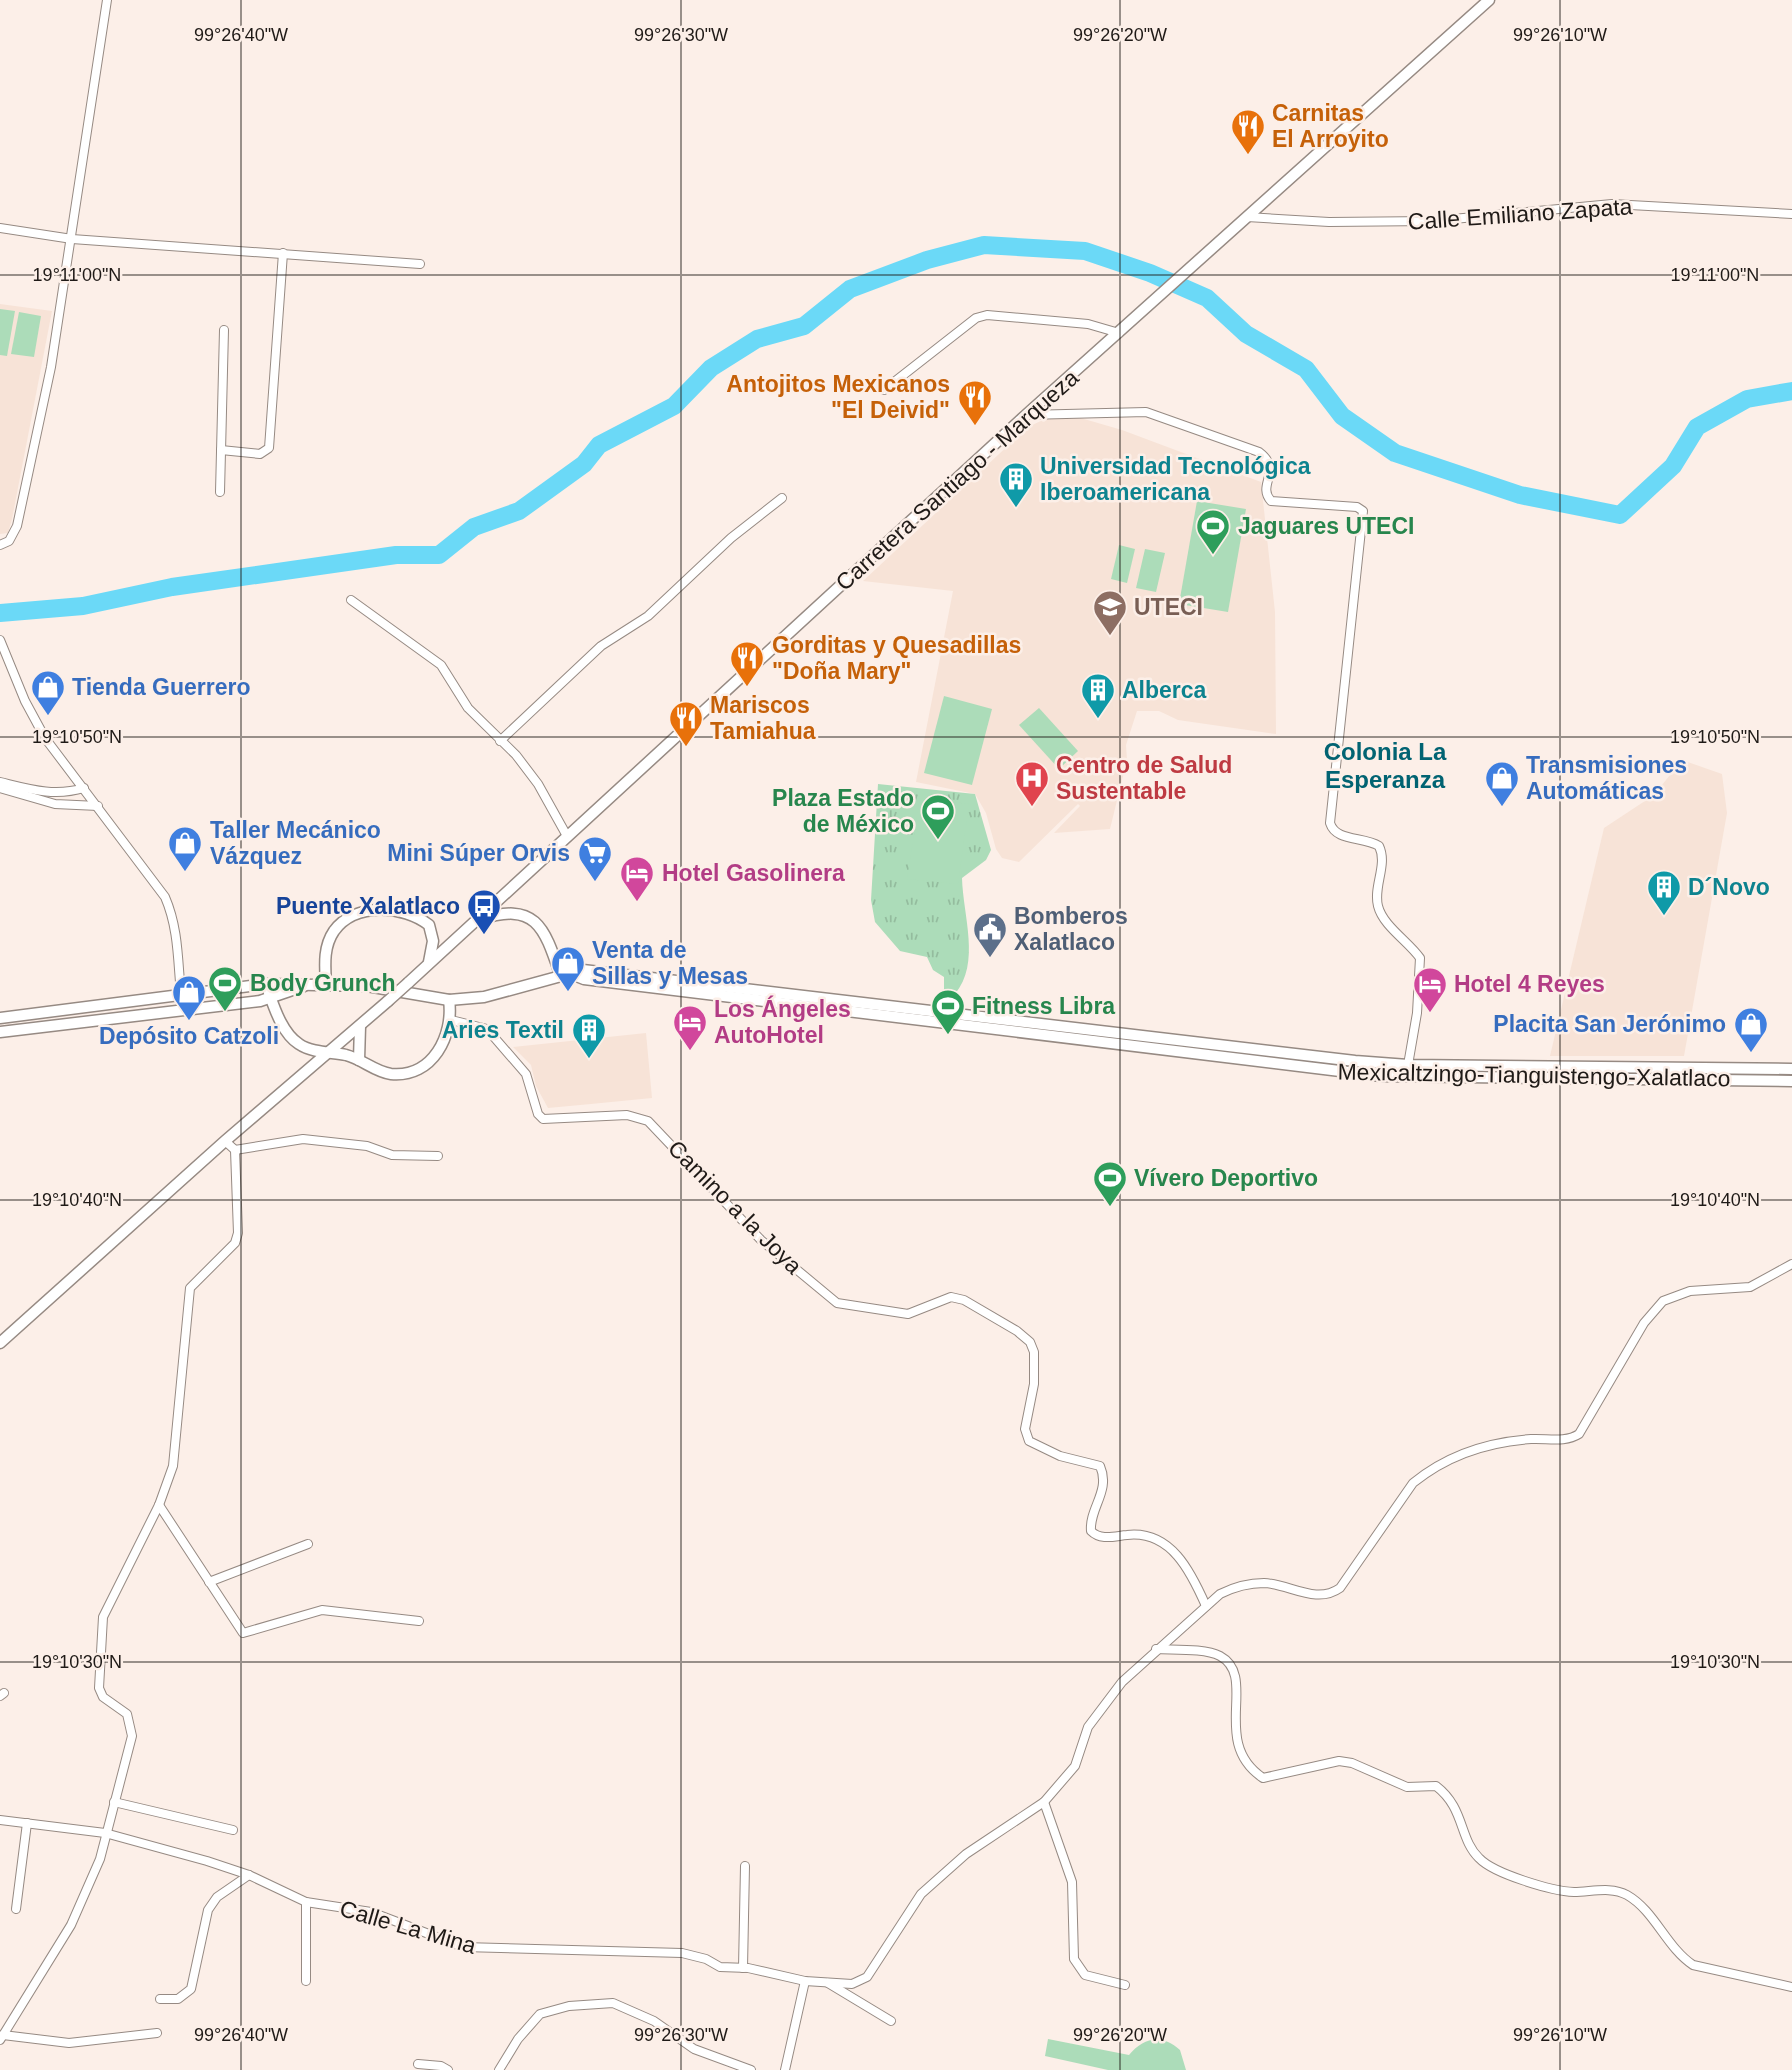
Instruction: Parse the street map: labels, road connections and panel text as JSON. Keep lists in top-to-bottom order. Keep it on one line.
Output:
{"streets":{"main road":["Carretera Santiago - Marqueza","Mexicaltzingo-Tianguistengo-Xalatlaco"],"street":["Calle Emiliano Zapata","Camino a la Joya","Calle La Mina"]},"crossings":[["Calle Emiliano Zapata","Carretera Santiago - Marqueza"]],"districts":["Colonia La Esperanza"],"places":{"restaurant":["Carnitas El Arroyito","Antojitos Mexicanos \"El Deivid\"","Gorditas y Quesadillas \"Doña Mary\"","Mariscos Tamiahua"],"building":["Universidad Tecnológica Iberoamericana","Alberca","D´Novo","Aries Textil"],"sports":["Jaguares UTECI","Plaza Estado de México","Body Grunch","Fitness Libra","Vívero Deportivo"],"school or university":["UTECI"],"shop":["Tienda Guerrero","Transmisiones Automáticas","Taller Mecánico Vázquez","Venta de Sillas y Mesas","Depósito Catzoli","Placita San Jerónimo"],"hospital":["Centro de Salud Sustentable"],"supermarket":["Mini Súper Orvis"],"hotel":["Hotel Gasolinera","Hotel 4 Reyes","Los Ángeles AutoHotel"],"bus stop":["Puente Xalatlaco"],"public building":["Bomberos Xalatlaco"]},"coordinates":["99°26'40\"W","99°26'30\"W","99°26'20\"W","99°26'10\"W","19°11'00\"N","19°10'50\"N","19°10'40\"N","19°10'30\"N"]}
